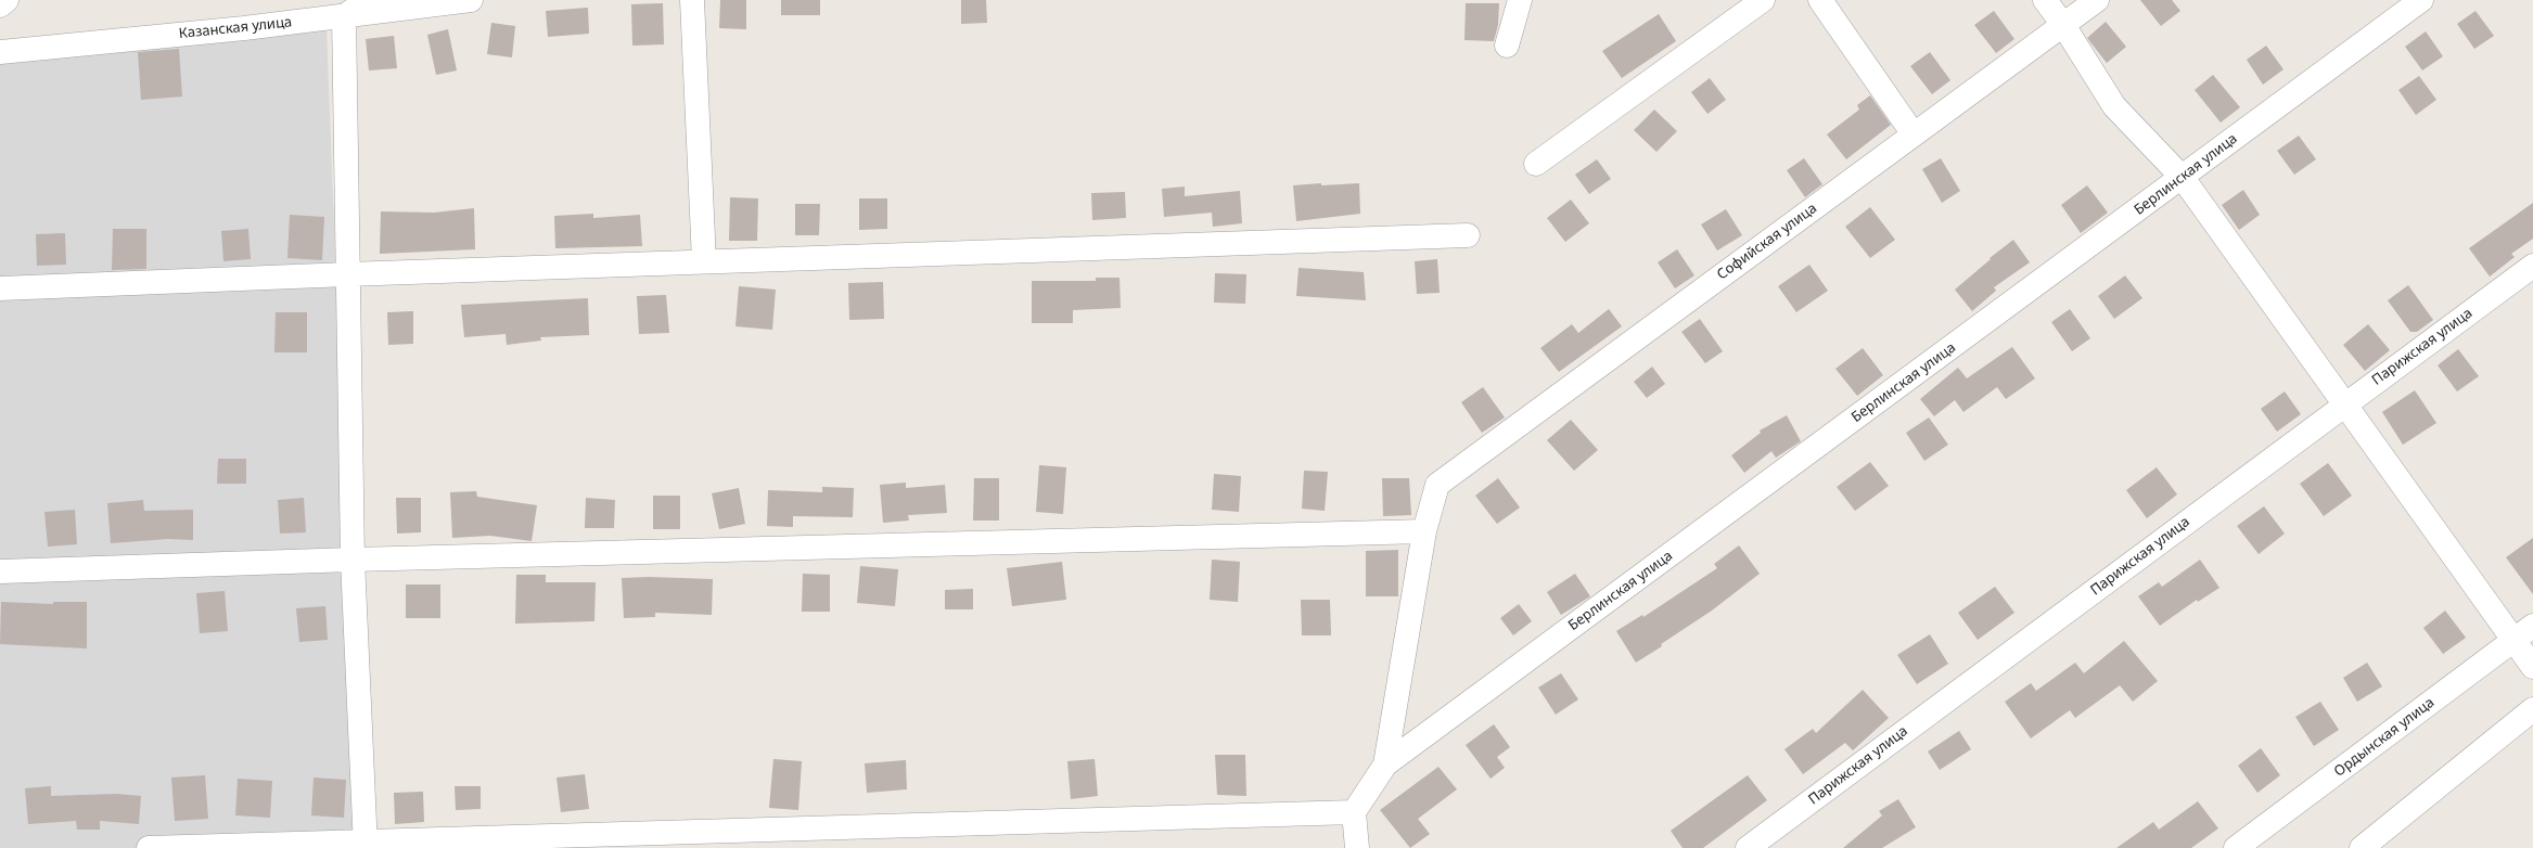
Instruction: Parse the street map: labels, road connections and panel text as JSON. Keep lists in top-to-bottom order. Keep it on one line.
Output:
{"streets":{"street":["Казанская улица","Берлинская улица","Софийская улица","Парижская улица","Ордынская улица"]}}
